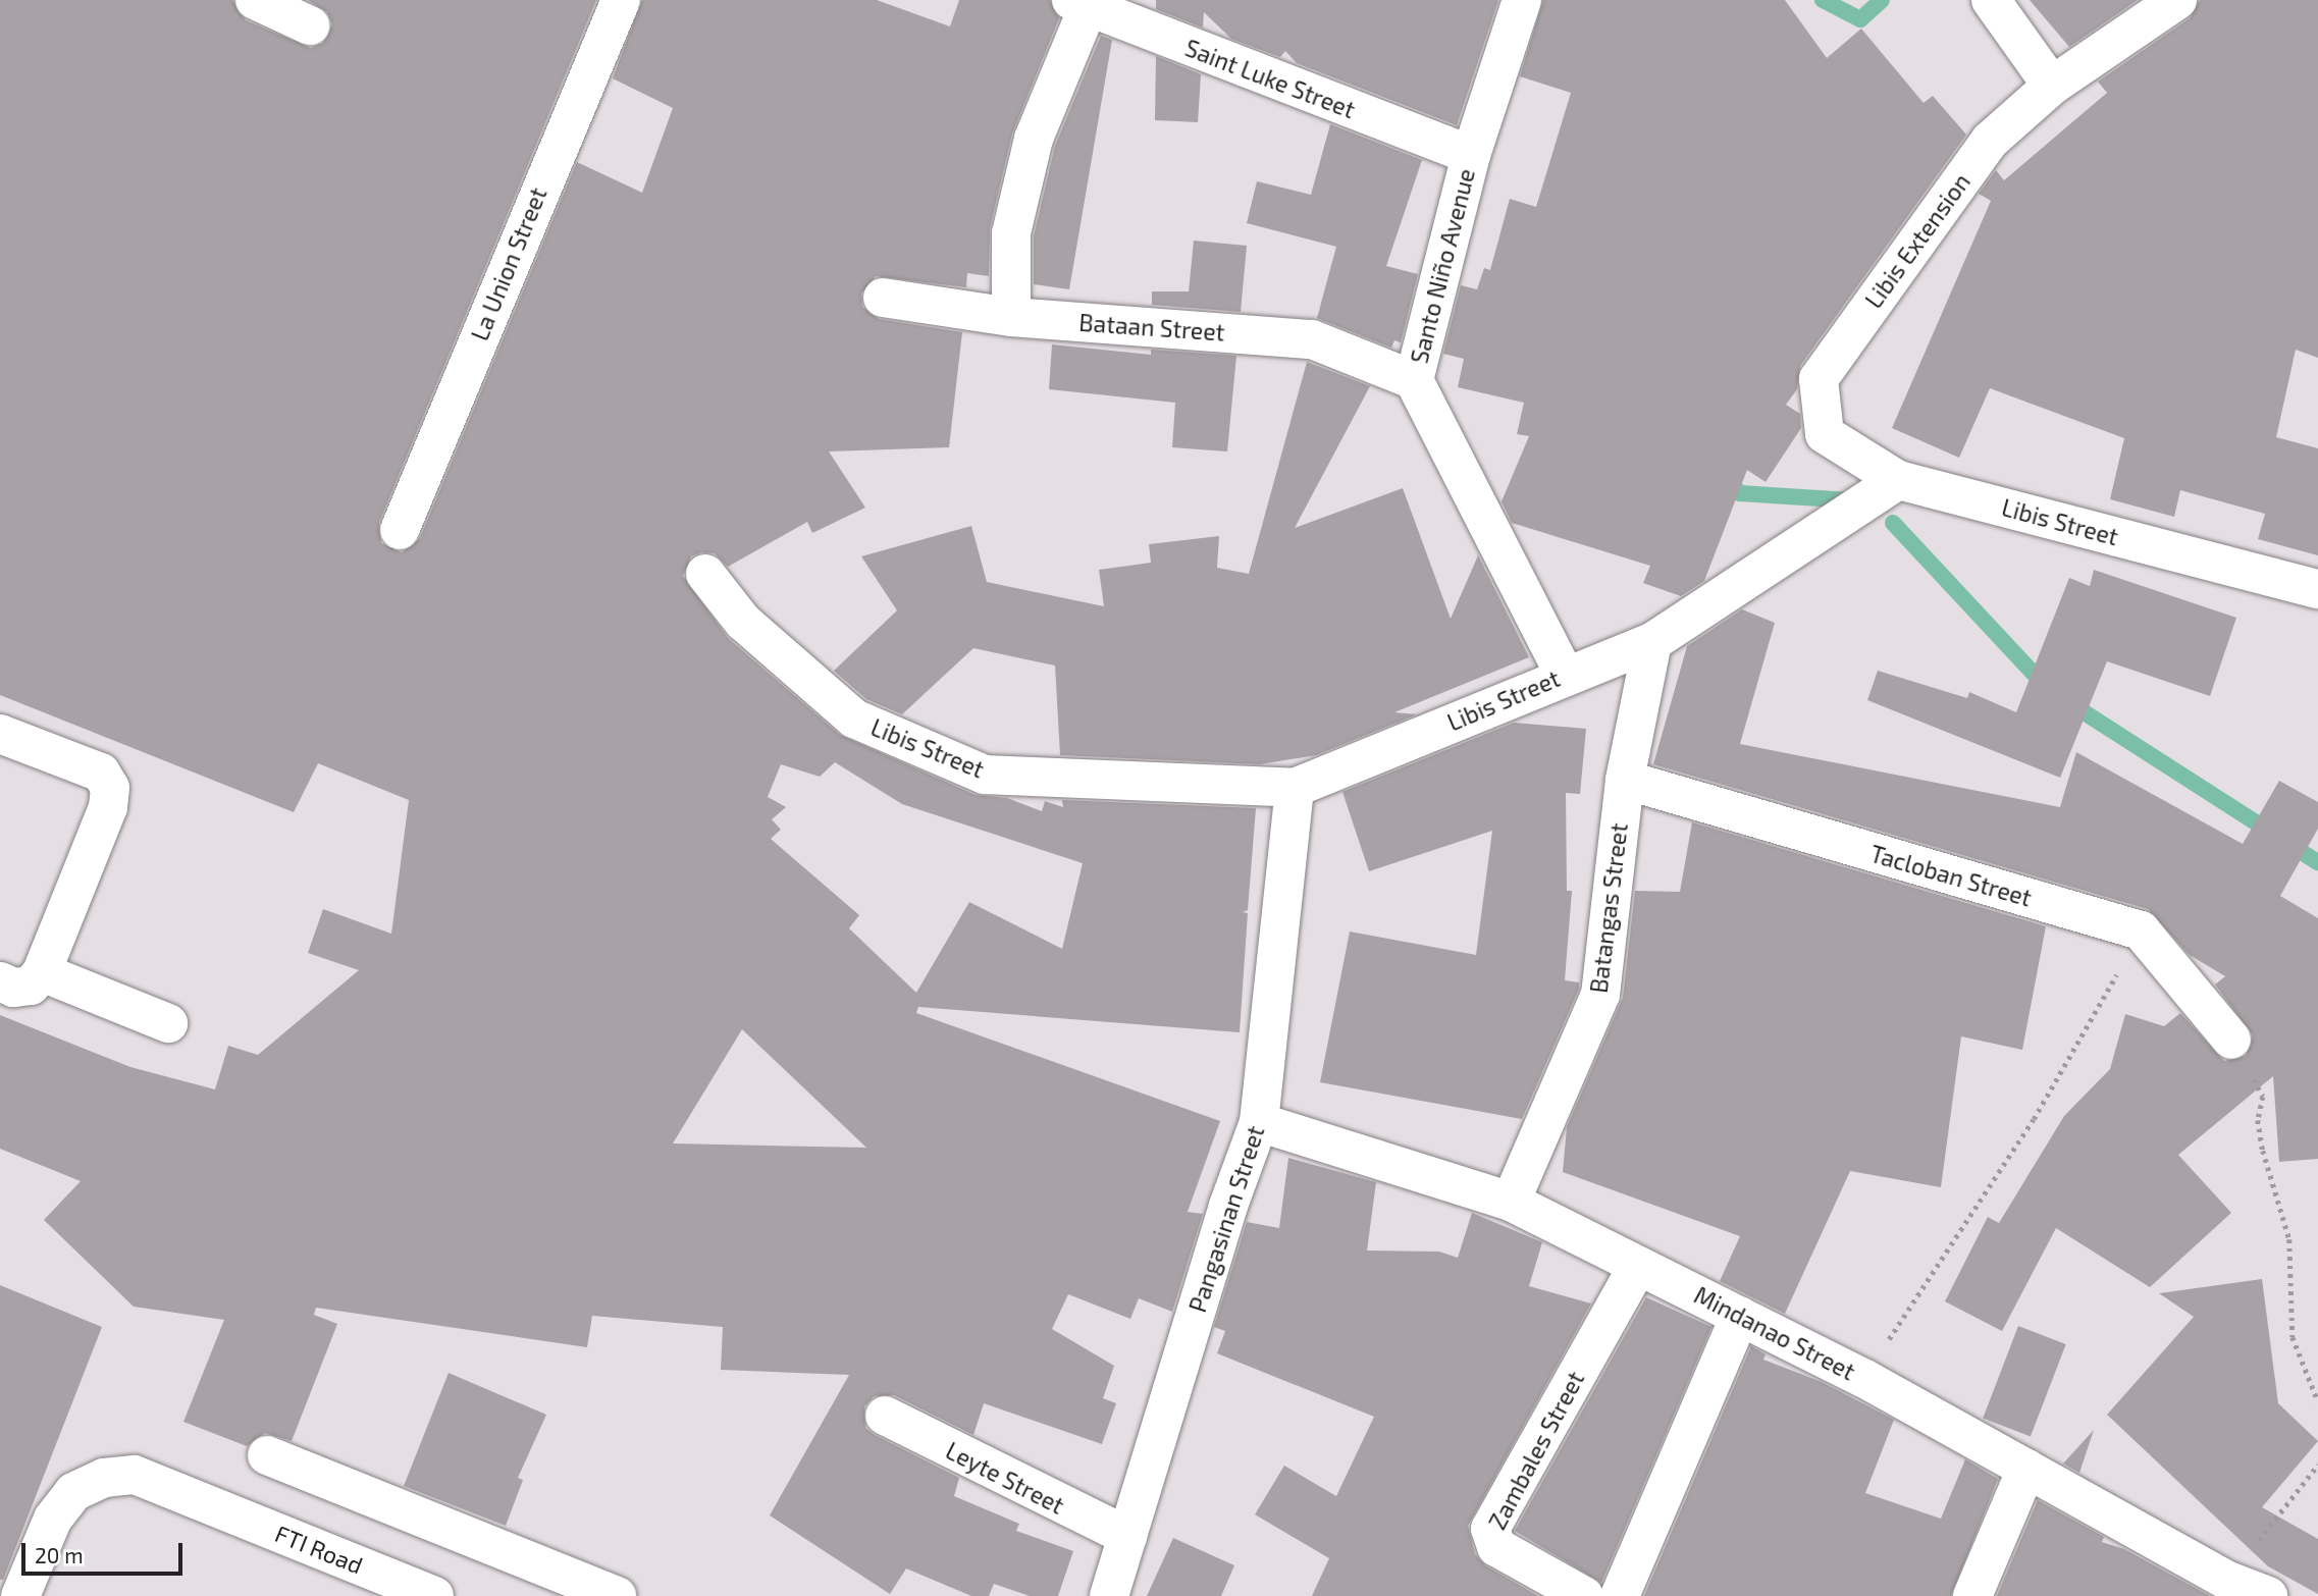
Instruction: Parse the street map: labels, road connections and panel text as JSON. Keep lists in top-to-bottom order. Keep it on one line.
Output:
{"streets":{"street":["Saint Luke Street","Libis Extension","La Union Street","Santo Niño Avenue","Bataan Street","Libis Street","Tacloban Street","Batangas Street","Pangasinan Street","Mindanao Street","Zambales Street","Leyte Street","FTI Road"]},"crossings":[["Saint Luke Street","Santo Niño Avenue"],["Libis Extension","Libis Street"],["Santo Niño Avenue","Bataan Street"],["Santo Niño Avenue","Libis Street"],["Libis Street","Batangas Street"],["Libis Street","Pangasinan Street"],["Tacloban Street","Batangas Street"],["Batangas Street","Mindanao Street"],["Pangasinan Street","Mindanao Street"],["Pangasinan Street","Leyte Street"],["Mindanao Street","Zambales Street"]],"scale_bar":"20 m"}
